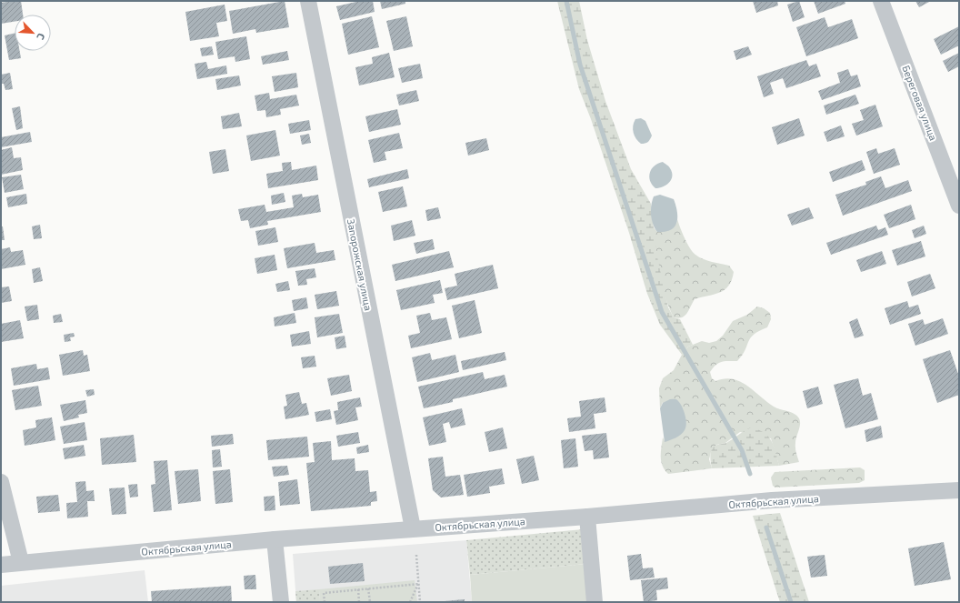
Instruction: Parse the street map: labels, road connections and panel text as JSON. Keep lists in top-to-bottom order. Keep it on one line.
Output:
{"streets":{"street":["Береговая улица","Запорожская улица","Октябрьская улица"]},"crossings":[["Запорожская улица","Октябрьская улица"]],"north":"bottom right"}
